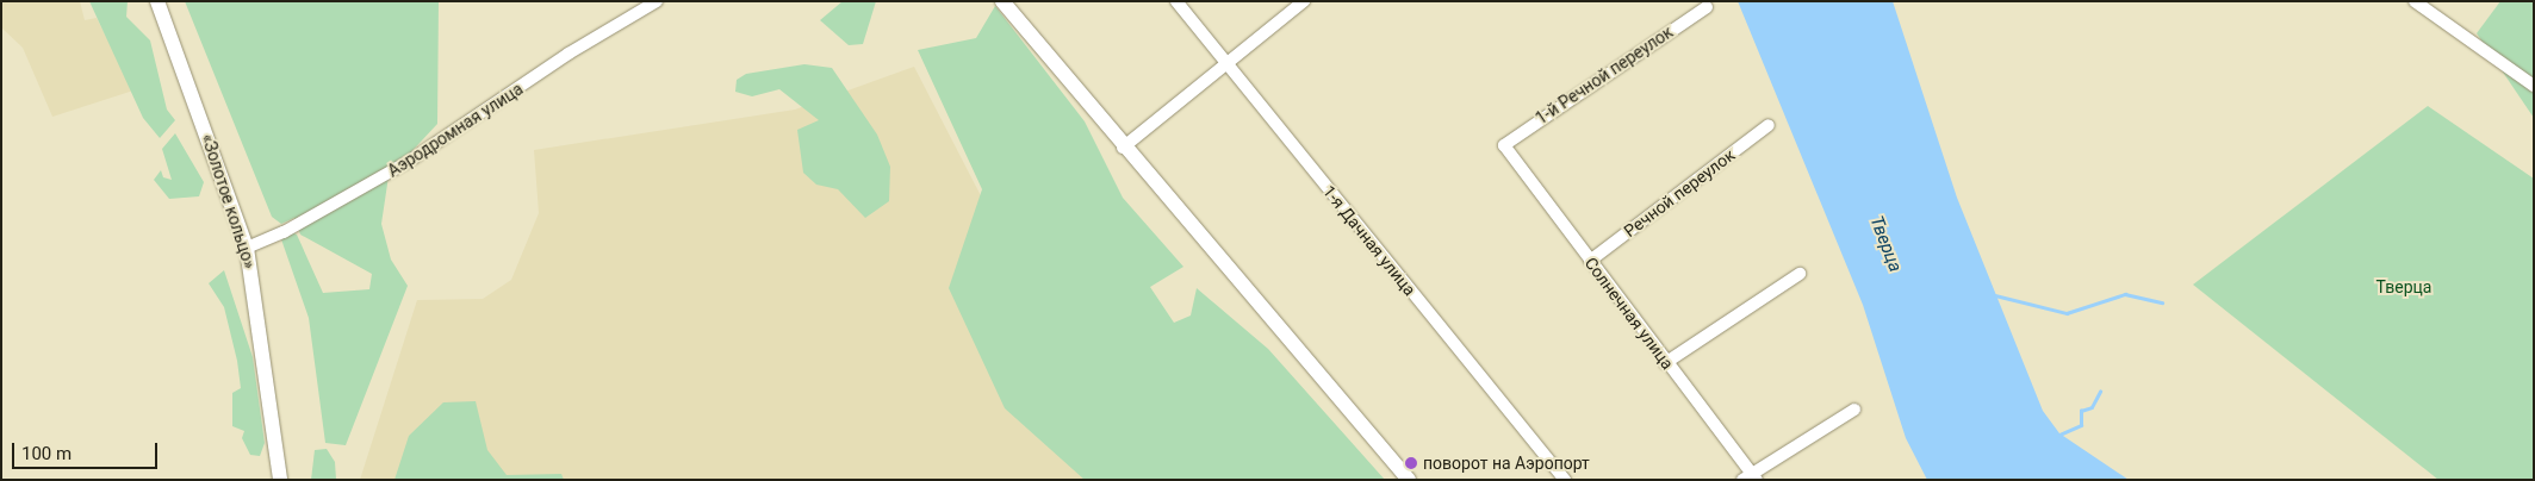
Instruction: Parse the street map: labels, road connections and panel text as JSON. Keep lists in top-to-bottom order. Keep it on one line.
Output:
{"streets":{"main road":["«Золотое кольцо»"],"street":["1-й Речной переулок","Аэродромная улица","Речной переулок","1-я Дачная улица","Солнечная улица"]},"crossings":[["1-й Речной переулок","Солнечная улица"],["Аэродромная улица","«Золотое кольцо»"],["Речной переулок","Солнечная улица"]],"water":["Тверца"],"parks":["Тверца"],"places":["поворот на Аэропорт"],"scale_bar":"100 m"}
